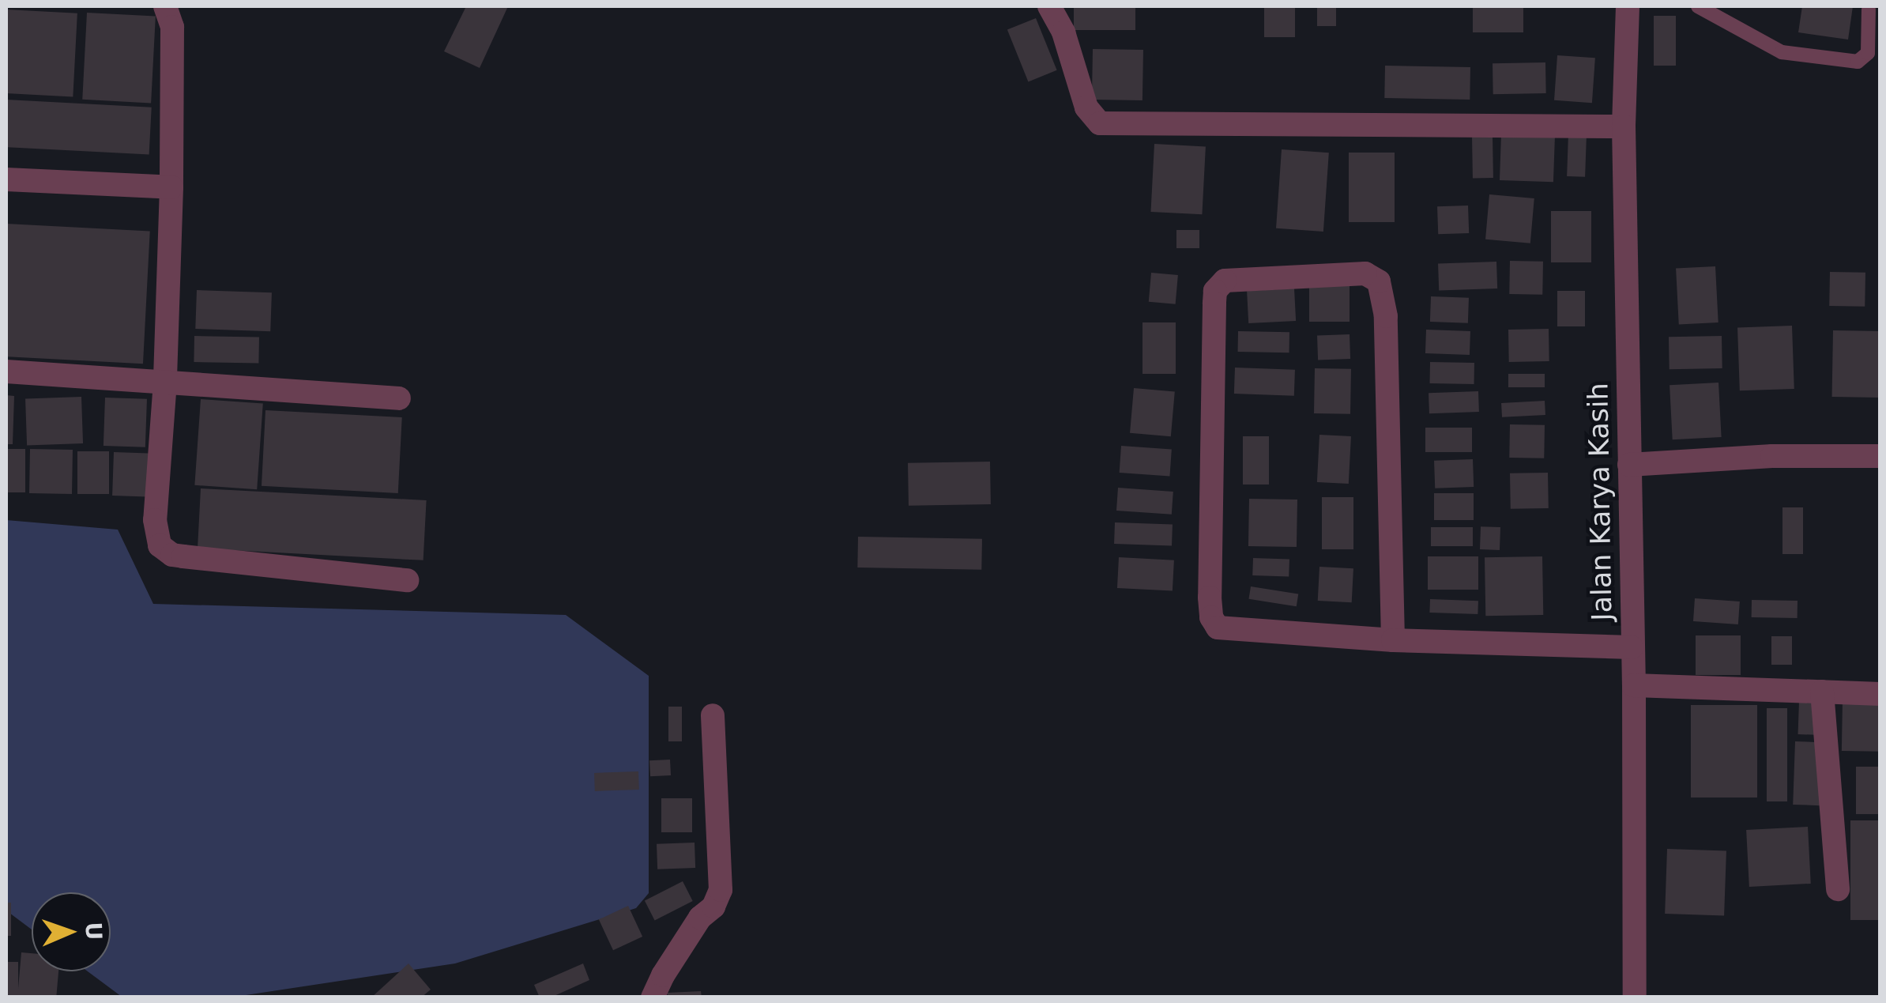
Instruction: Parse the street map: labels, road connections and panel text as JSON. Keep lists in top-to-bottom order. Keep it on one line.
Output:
{"streets":{"street":["Jalan Karya Kasih"]},"north":"right"}
